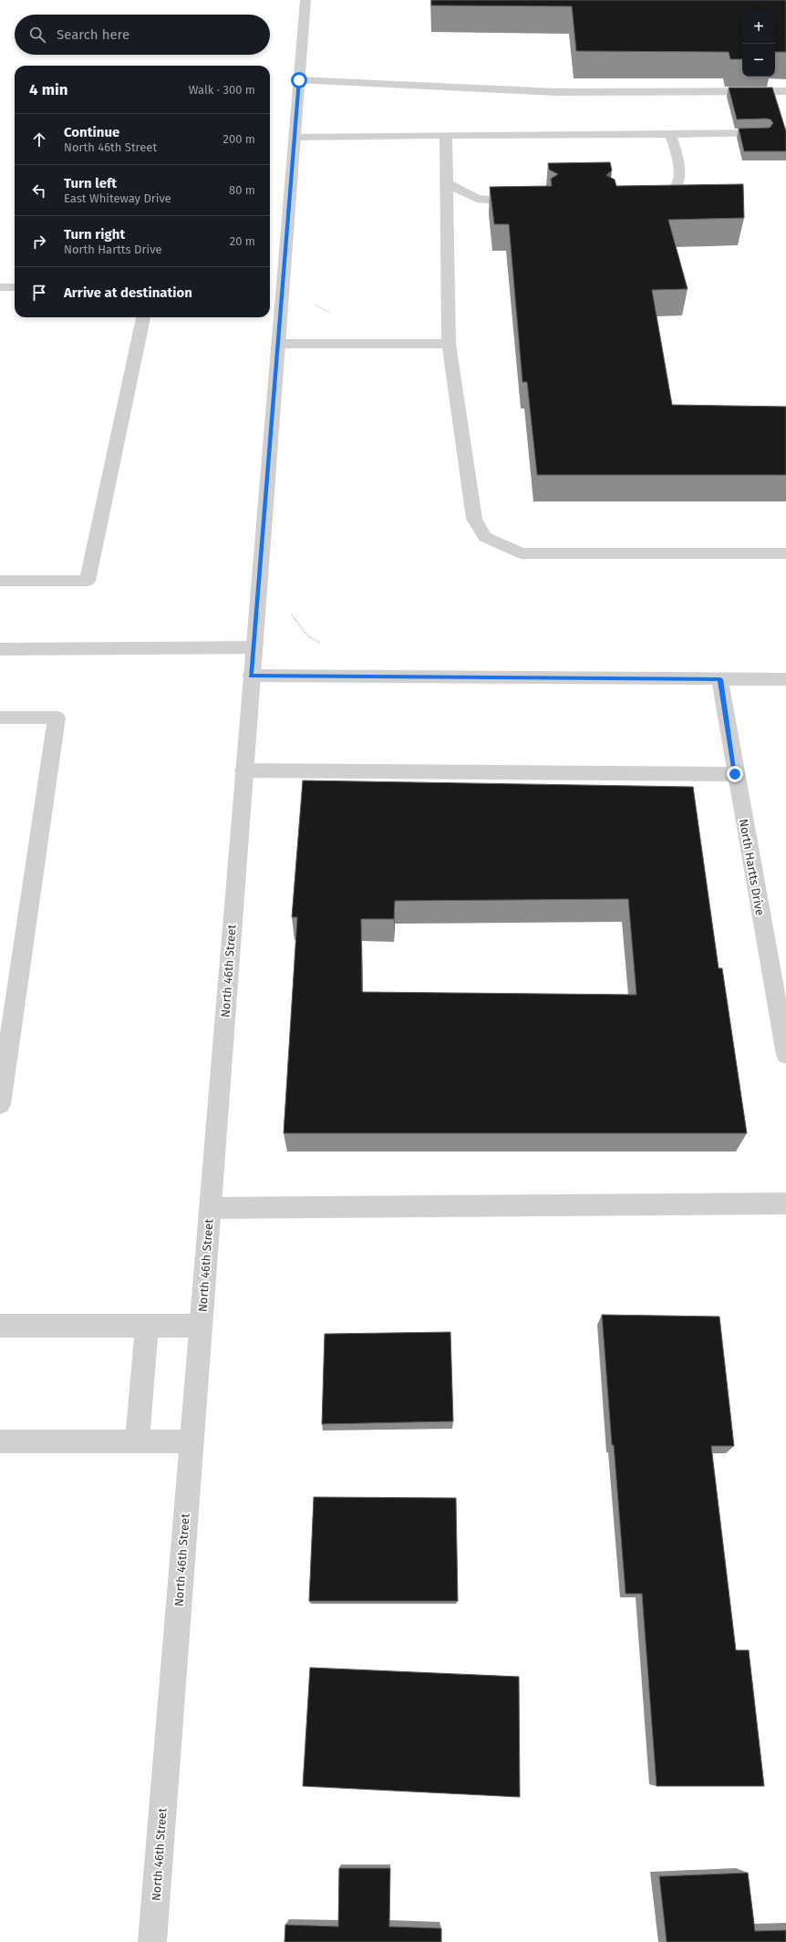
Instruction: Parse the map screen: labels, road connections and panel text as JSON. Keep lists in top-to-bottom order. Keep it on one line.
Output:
{"streets":{"street":["North Hartts Drive","North 46th Street"]},"page":{"map_buttons":["+","−"],"search":"Search here","heading":["4 min","Walk · 300 m"],"list":[["Continue","North 46th Street","200 m"],["Turn left","East Whiteway Drive","80 m"],["Turn right","North Hartts Drive","20 m"],"Arrive at destination"]}}
